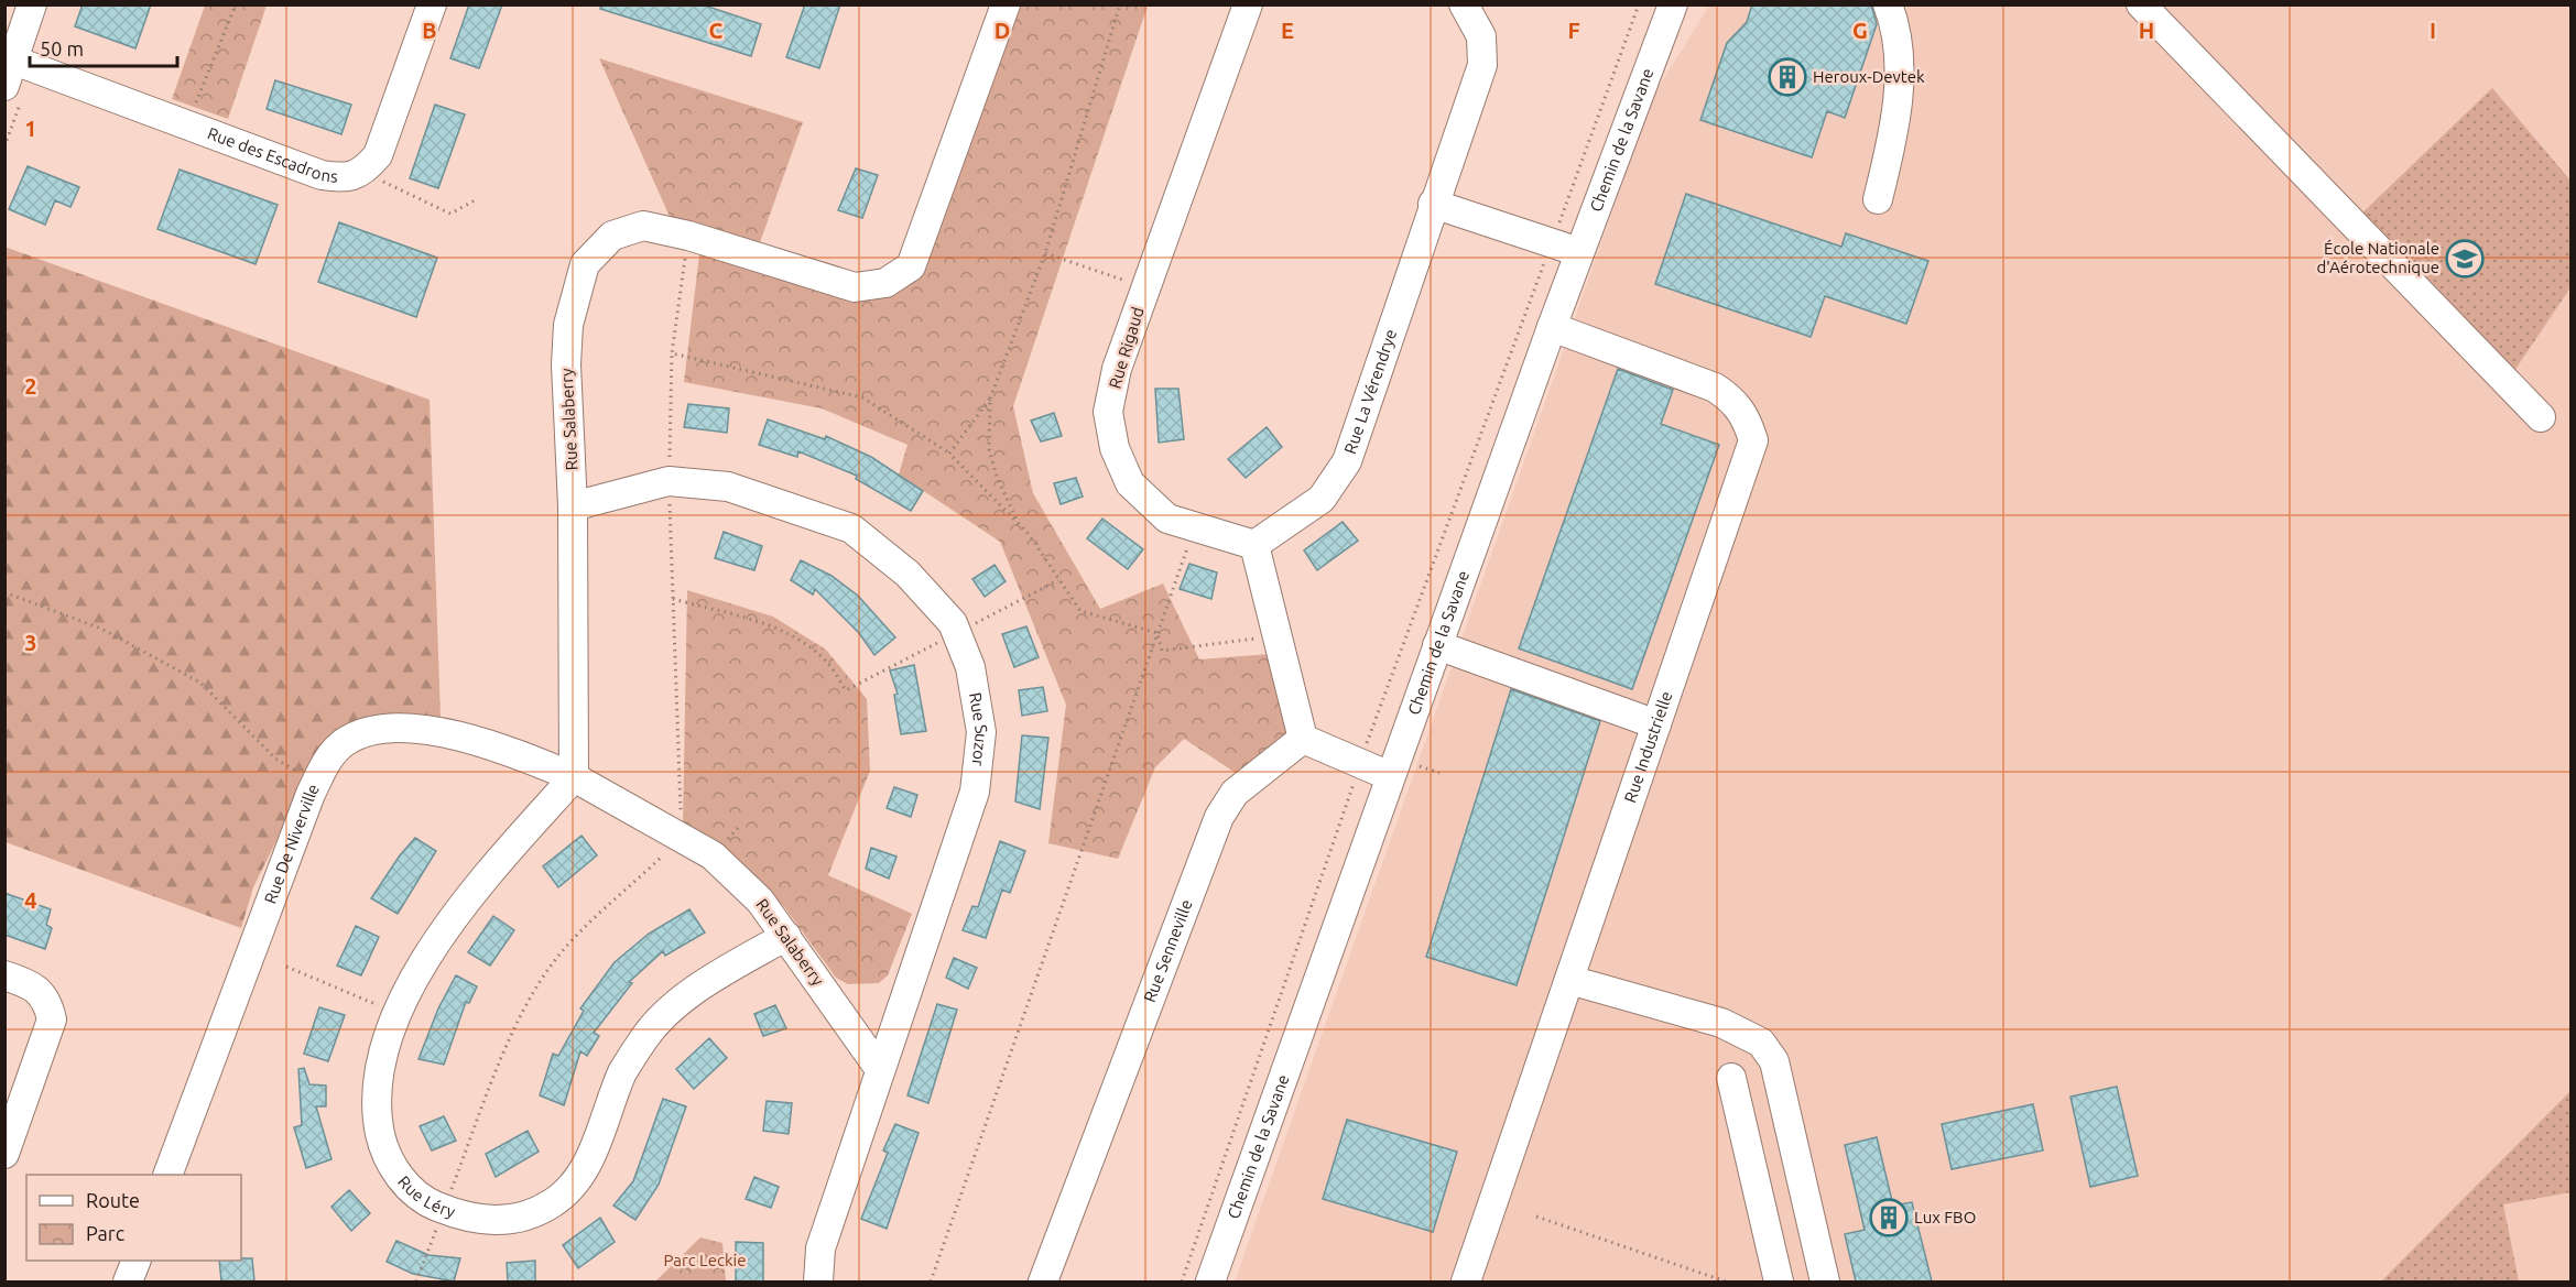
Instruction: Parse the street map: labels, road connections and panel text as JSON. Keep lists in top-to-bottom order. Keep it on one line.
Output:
{"streets":{"street":["Chemin de la Savane","Rue des Escadrons","Rue Rigaud","Rue La Vérendrye","Rue Salaberry","Rue Suzor","Rue Industrielle","Rue De Niverville","Rue Senneville","Rue Léry"]},"crossings":[["Chemin de la Savane","Rue Industrielle"],["Rue Rigaud","Rue La Vérendrye"],["Rue Salaberry","Rue Suzor"],["Rue Salaberry","Rue De Niverville"],["Rue Salaberry","Rue Léry"],["Rue De Niverville","Rue Léry"]],"parks":["Parc Leckie"],"places":{"building":["Heroux-Devtek","Lux FBO"],"school or university":["École Nationale d'Aérotechnique"]},"legend":["Route","Parc"],"scale_bar":"50 m","grid":{"columns":["B","C","D","E","F","G","H","I"],"rows":["1","2","3","4"]}}
